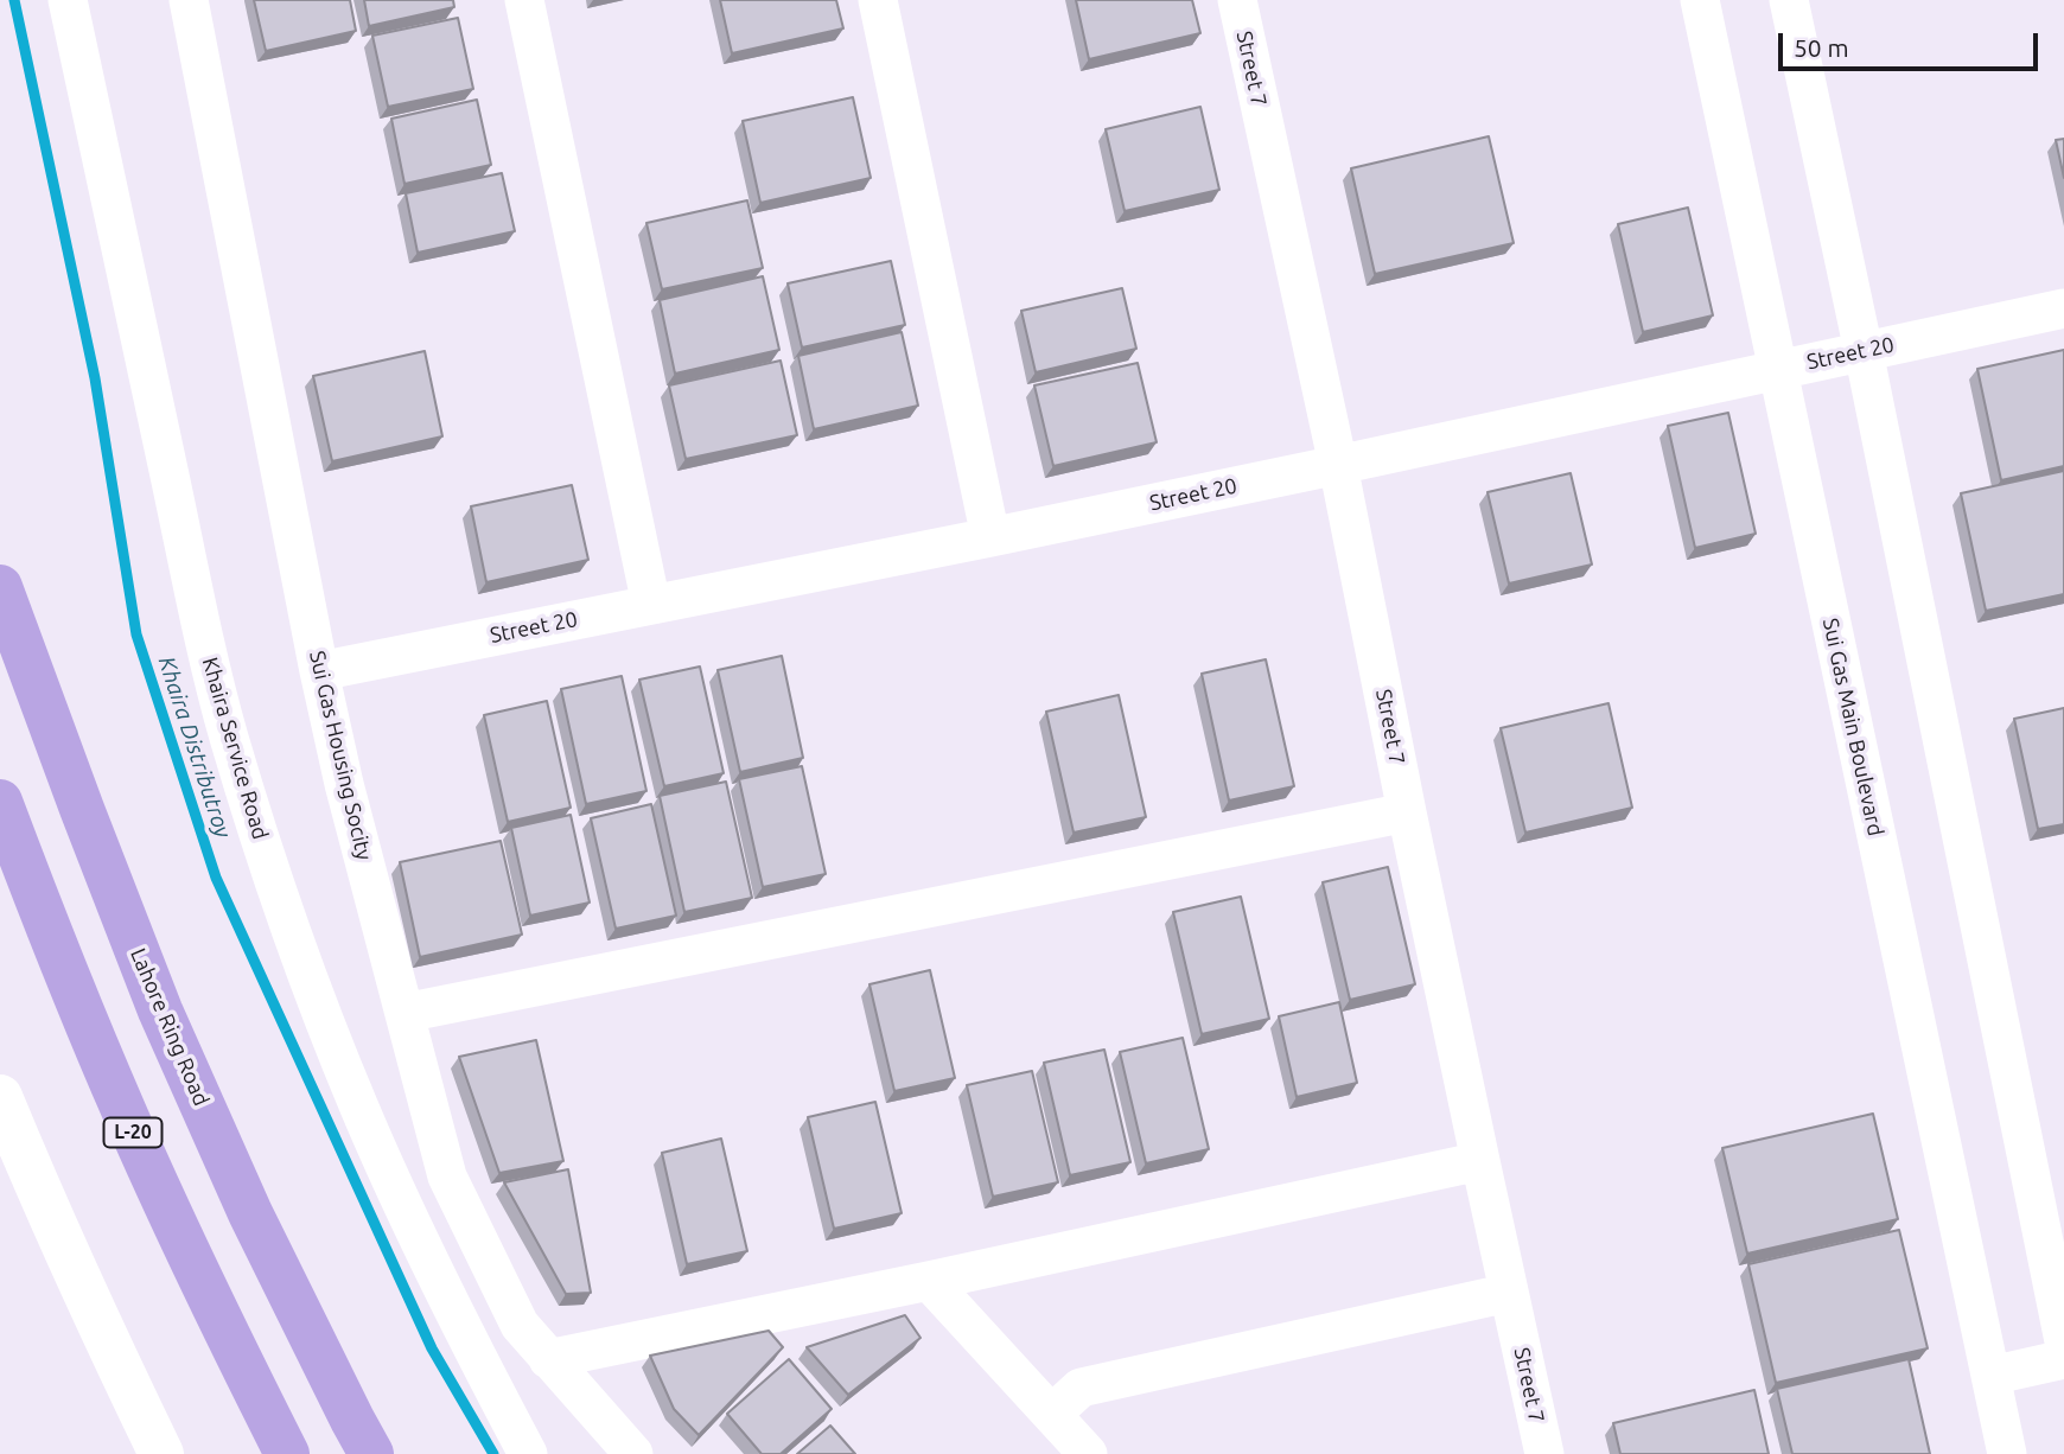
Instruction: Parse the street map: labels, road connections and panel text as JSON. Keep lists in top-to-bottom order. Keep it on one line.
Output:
{"streets":{"highway":["Lahore Ring Road","L-20"],"street":["Street 7","Street 20","Sui Gas Main Boulevard","Khaira Service Road","Sui Gas Housing Socity"]},"crossings":[["Street 7","Street 20"],["Street 20","Sui Gas Main Boulevard"],["Street 20","Sui Gas Housing Socity"]],"water":["Khaira Distributroy"],"scale_bar":"50 m"}
